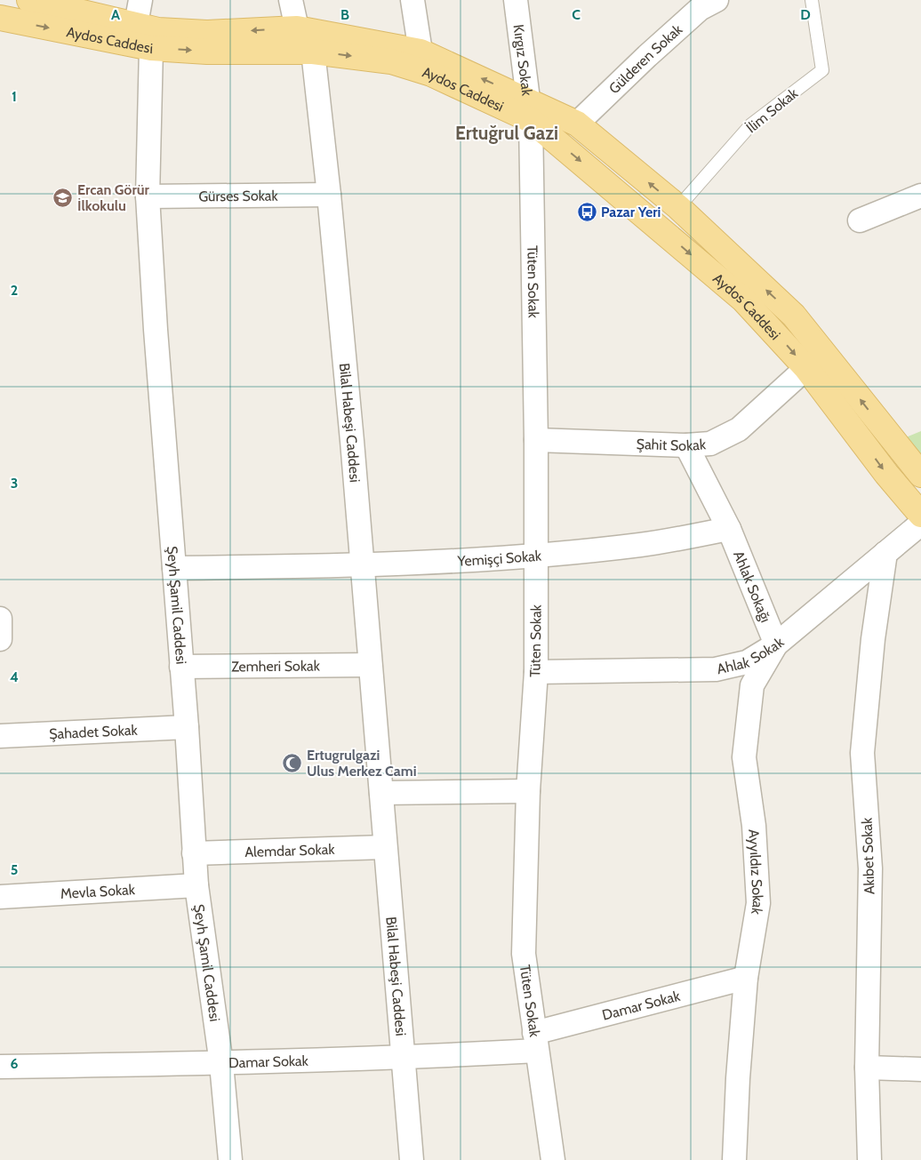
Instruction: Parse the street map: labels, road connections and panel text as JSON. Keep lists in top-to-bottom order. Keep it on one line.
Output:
{"streets":{"main road":["Aydos Caddesi"],"street":["Gülderen Sokak","Kırgız Sokak","Gürses Sokak","Tüten Sokak","Bilal Habeşi Caddesi","Şahit Sokak","Yemişçi Sokak","Ahlak Sokağı","Şeyh Şamil Caddesi","Ahlak Sokak","Zemheri Sokak","Şahadet Sokak","Alemdar Sokak","Akıbet Sokak","Ayyıldız Sokak","Mevla Sokak","Damar Sokak"],"lane":["İlim Sokak"]},"crossings":[["Aydos Caddesi","Gülderen Sokak"],["Aydos Caddesi","Kırgız Sokak"],["Aydos Caddesi","İlim Sokak"],["Aydos Caddesi","Tüten Sokak"],["Aydos Caddesi","Bilal Habeşi Caddesi"],["Aydos Caddesi","Şahit Sokak"],["Aydos Caddesi","Şeyh Şamil Caddesi"],["Kırgız Sokak","Tüten Sokak"],["Gürses Sokak","Bilal Habeşi Caddesi"],["Gürses Sokak","Şeyh Şamil Caddesi"],["Tüten Sokak","Şahit Sokak"],["Tüten Sokak","Yemişçi Sokak"],["Tüten Sokak","Ahlak Sokak"],["Tüten Sokak","Damar Sokak"],["Bilal Habeşi Caddesi","Yemişçi Sokak"],["Bilal Habeşi Caddesi","Zemheri Sokak"],["Bilal Habeşi Caddesi","Alemdar Sokak"],["Bilal Habeşi Caddesi","Damar Sokak"],["Yemişçi Sokak","Ahlak Sokağı"],["Yemişçi Sokak","Şeyh Şamil Caddesi"],["Ahlak Sokağı","Ahlak Sokak"],["Ahlak Sokağı","Ayyıldız Sokak"],["Şeyh Şamil Caddesi","Zemheri Sokak"],["Şeyh Şamil Caddesi","Şahadet Sokak"],["Şeyh Şamil Caddesi","Alemdar Sokak"],["Şeyh Şamil Caddesi","Mevla Sokak"],["Şeyh Şamil Caddesi","Damar Sokak"],["Ahlak Sokak","Akıbet Sokak"],["Ahlak Sokak","Ayyıldız Sokak"],["Ayyıldız Sokak","Damar Sokak"]],"districts":["Ertuğrul Gazi"],"places":{"school or university":["Ercan Görür İlkokulu"],"bus stop":["Pazar Yeri"],"mosque":["Ertugrulgazi Ulus Merkez Cami"]},"grid":{"columns":["A","B","C","D"],"rows":["1","2","3","4","5","6"]}}
